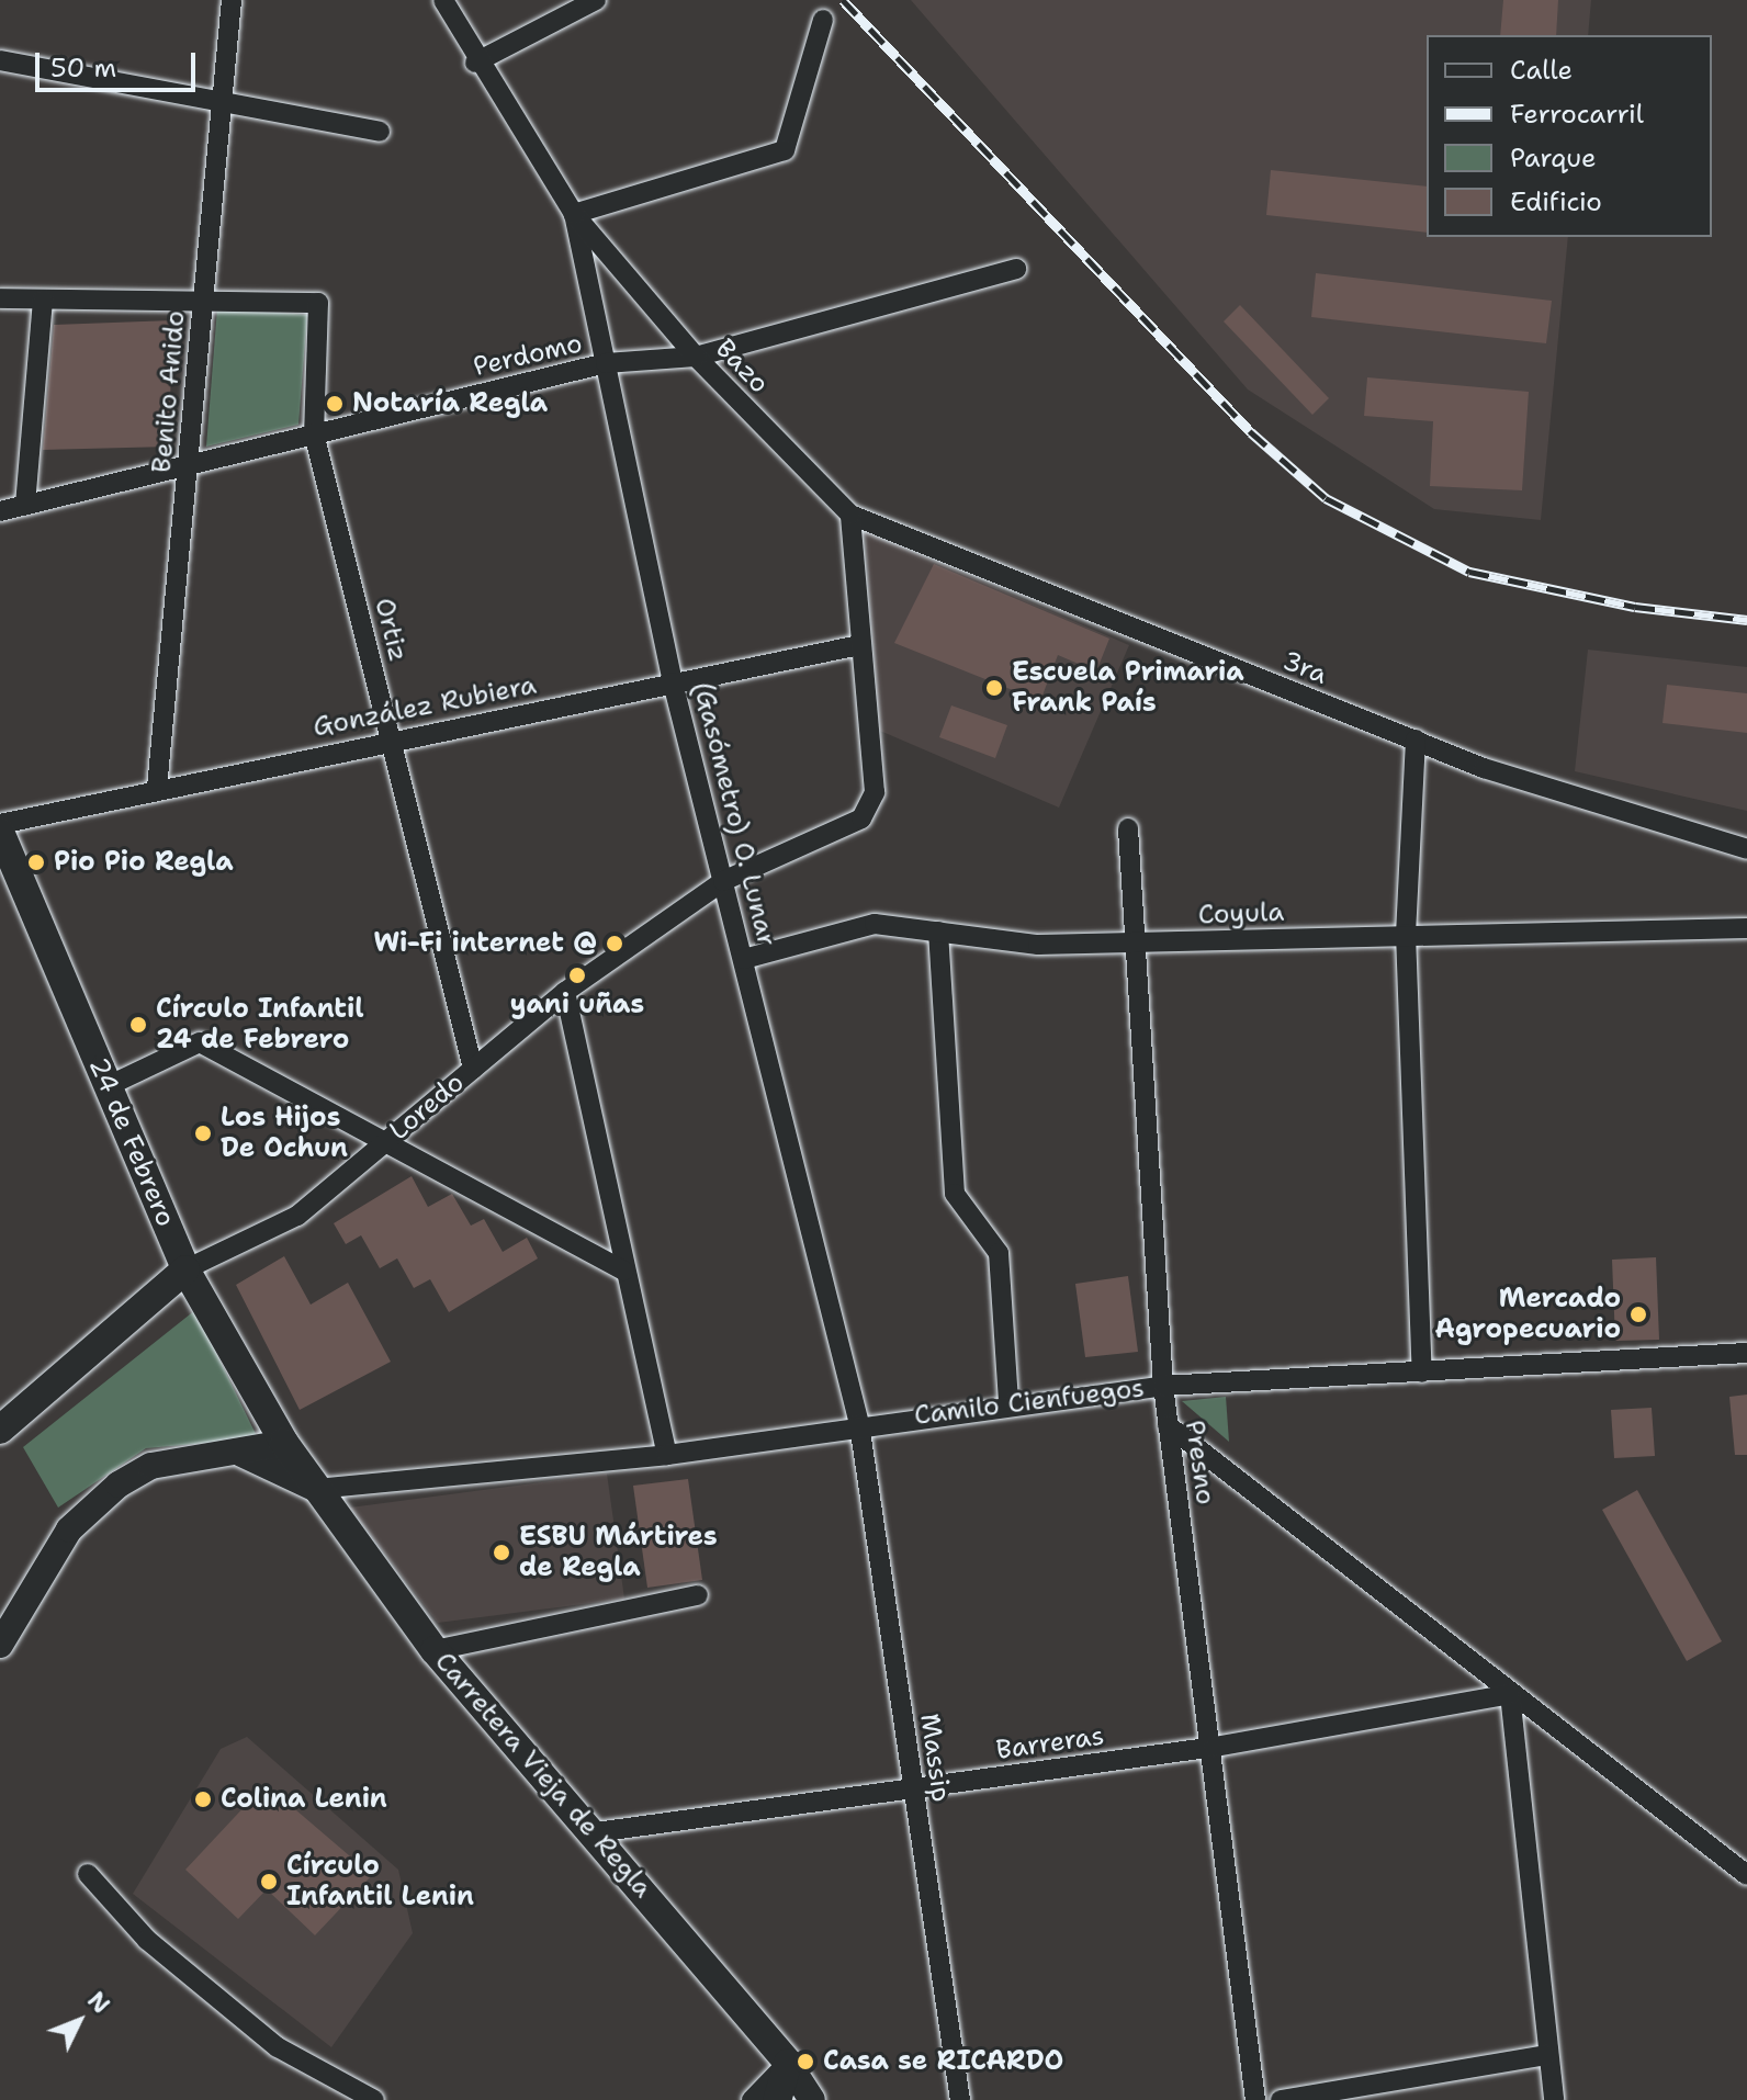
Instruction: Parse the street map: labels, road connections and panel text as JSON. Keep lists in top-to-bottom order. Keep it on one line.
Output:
{"streets":{"main road":["Loredo","24 de Febrero","Carretera Vieja de Regla"],"street":["Perdomo","Bazo","Benito Anido","Ortiz","3ra","González Rubiera","(Gasómetro) O. Lunar","Coyula","Camilo Cienfuegos","Presno","Barreras","Massip"]},"crossings":[["Perdomo","Bazo"],["Perdomo","Benito Anido"],["Perdomo","Ortiz"],["Perdomo","(Gasómetro) O. Lunar"],["Bazo","3ra"],["Bazo","(Gasómetro) O. Lunar"],["Benito Anido","Ortiz"],["Benito Anido","González Rubiera"],["Ortiz","González Rubiera"],["Ortiz","Loredo"],["González Rubiera","(Gasómetro) O. Lunar"],["González Rubiera","Loredo"],["(Gasómetro) O. Lunar","Coyula"],["(Gasómetro) O. Lunar","Loredo"],["(Gasómetro) O. Lunar","Camilo Cienfuegos"],["(Gasómetro) O. Lunar","Massip"],["Coyula","Presno"],["Loredo","24 de Febrero"],["24 de Febrero","Carretera Vieja de Regla"],["Camilo Cienfuegos","Presno"],["Camilo Cienfuegos","Massip"],["Camilo Cienfuegos","Carretera Vieja de Regla"],["Presno","Barreras"],["Barreras","Massip"],["Barreras","Carretera Vieja de Regla"]],"places":["Notaría Regla","Escuela Primaria Frank País","Pio Pio Regla","Wi-Fi internet @","yani uñas","Círculo Infantil 24 de Febrero","Los Hijos De Ochun","Mercado Agropecuario","ESBU Mártires de Regla","Colina Lenin","Círculo Infantil Lenin","Casa se RICARDO"],"legend":["Calle","Ferrocarril","Parque","Edificio"],"scale_bar":"50 m","north":"top right"}
